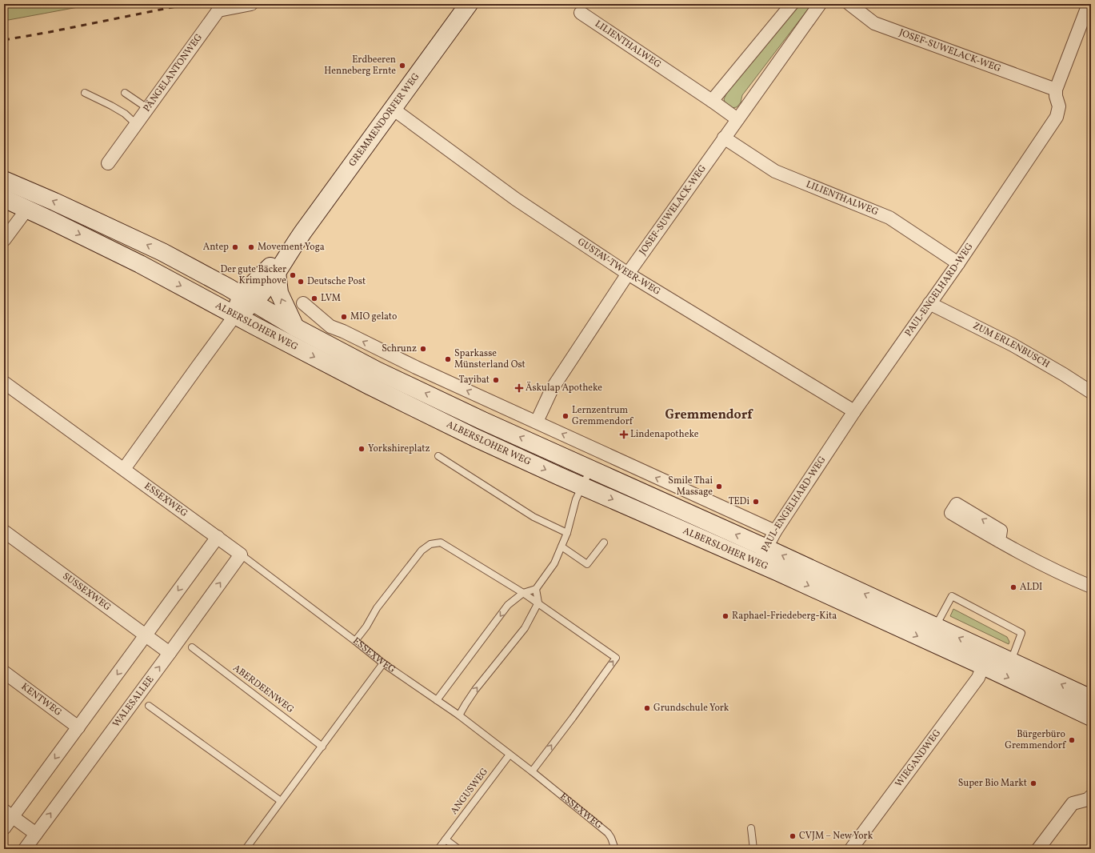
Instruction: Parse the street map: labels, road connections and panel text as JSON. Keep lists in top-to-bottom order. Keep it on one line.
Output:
{"streets":{"main road":["GREMMENDORFER WEG","ALBERSLOHER WEG"],"street":["LILIENTHALWEG","JOSEF-SUWELACK-WEG","PÄNGELANTONWEG","GUSTAV-TWEER-WEG","PAUL-ENGELHARD-WEG","ZUM ERLENBUSCH","ESSEXWEG","SUSSEXWEG","KENTWEG","WALESALLEE","WIEGANDWEG"],"lane":["ABERDEENWEG","ANGUSWEG"]},"crossings":[["LILIENTHALWEG","JOSEF-SUWELACK-WEG"],["LILIENTHALWEG","PAUL-ENGELHARD-WEG"],["JOSEF-SUWELACK-WEG","GUSTAV-TWEER-WEG"],["JOSEF-SUWELACK-WEG","PAUL-ENGELHARD-WEG"],["GREMMENDORFER WEG","GUSTAV-TWEER-WEG"],["GREMMENDORFER WEG","ALBERSLOHER WEG"],["GUSTAV-TWEER-WEG","PAUL-ENGELHARD-WEG"],["PAUL-ENGELHARD-WEG","ALBERSLOHER WEG"],["PAUL-ENGELHARD-WEG","ZUM ERLENBUSCH"],["ALBERSLOHER WEG","WIEGANDWEG"],["ESSEXWEG","WALESALLEE"],["ESSEXWEG","ANGUSWEG"],["SUSSEXWEG","WALESALLEE"]],"districts":["Gremmendorf"],"places":{"other":["Erdbeeren Henneberg Ernte","Antep","Movement Yoga","Der gute Bäcker Krimphove","Deutsche Post","LVM","MIO gelato","Schrunz","Sparkasse Münsterland Ost","Tayibat","Lernzentrum Gremmendorf","Yorkshireplatz","Smile Thai Massage","TEDi","ALDI","Raphael-Friedeberg-Kita","Grundschule York","Bürgerbüro Gremmendorf","Super Bio Markt","CVJM – New York"],"health":["Äskulap Apotheke","Lindenapotheke"]}}
